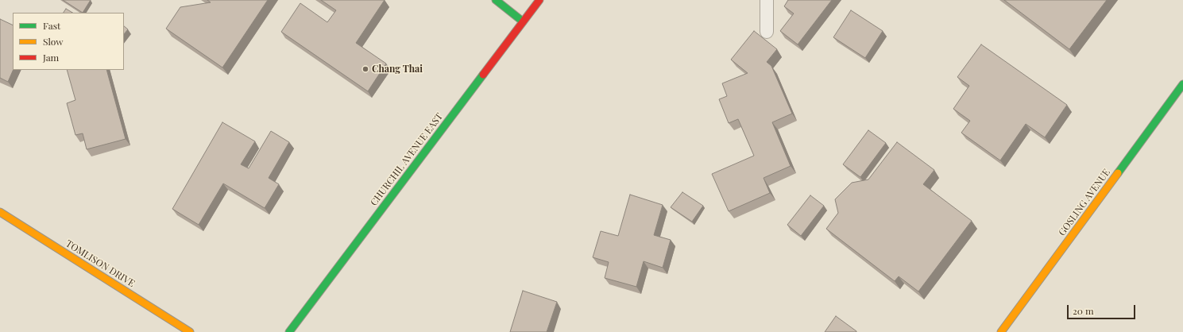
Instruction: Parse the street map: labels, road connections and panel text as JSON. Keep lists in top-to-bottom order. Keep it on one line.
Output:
{"streets":{"street":["CHURCHIL AVENUE EAST","GOSLING AVENUE","TOMLISON DRIVE"]},"places":["Chang Thai"],"legend":["Fast","Slow","Jam"],"scale_bar":"20 m"}
